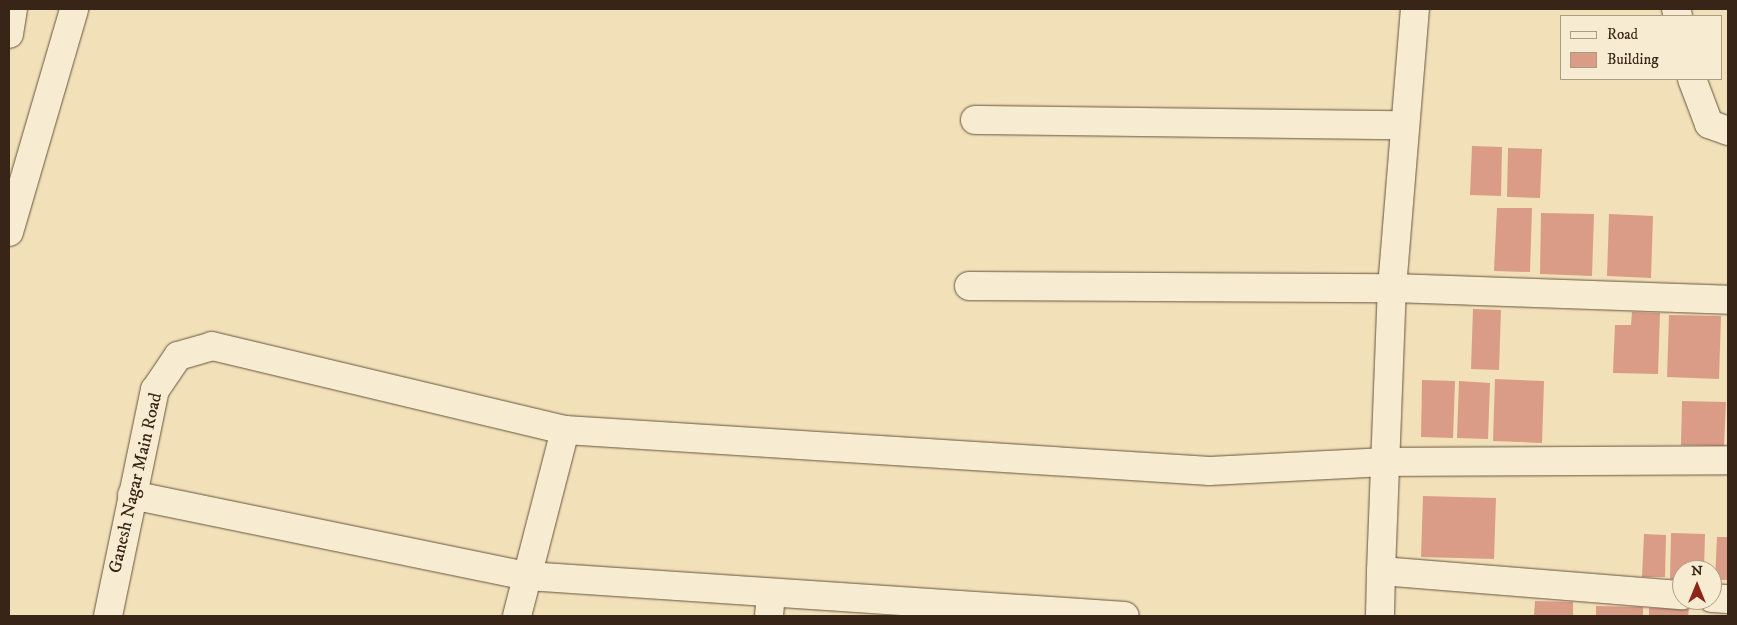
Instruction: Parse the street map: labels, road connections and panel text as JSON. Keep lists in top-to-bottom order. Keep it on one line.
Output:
{"streets":{"street":["Ganesh Nagar Main Road"]},"legend":["Road","Building"],"north":"top"}
